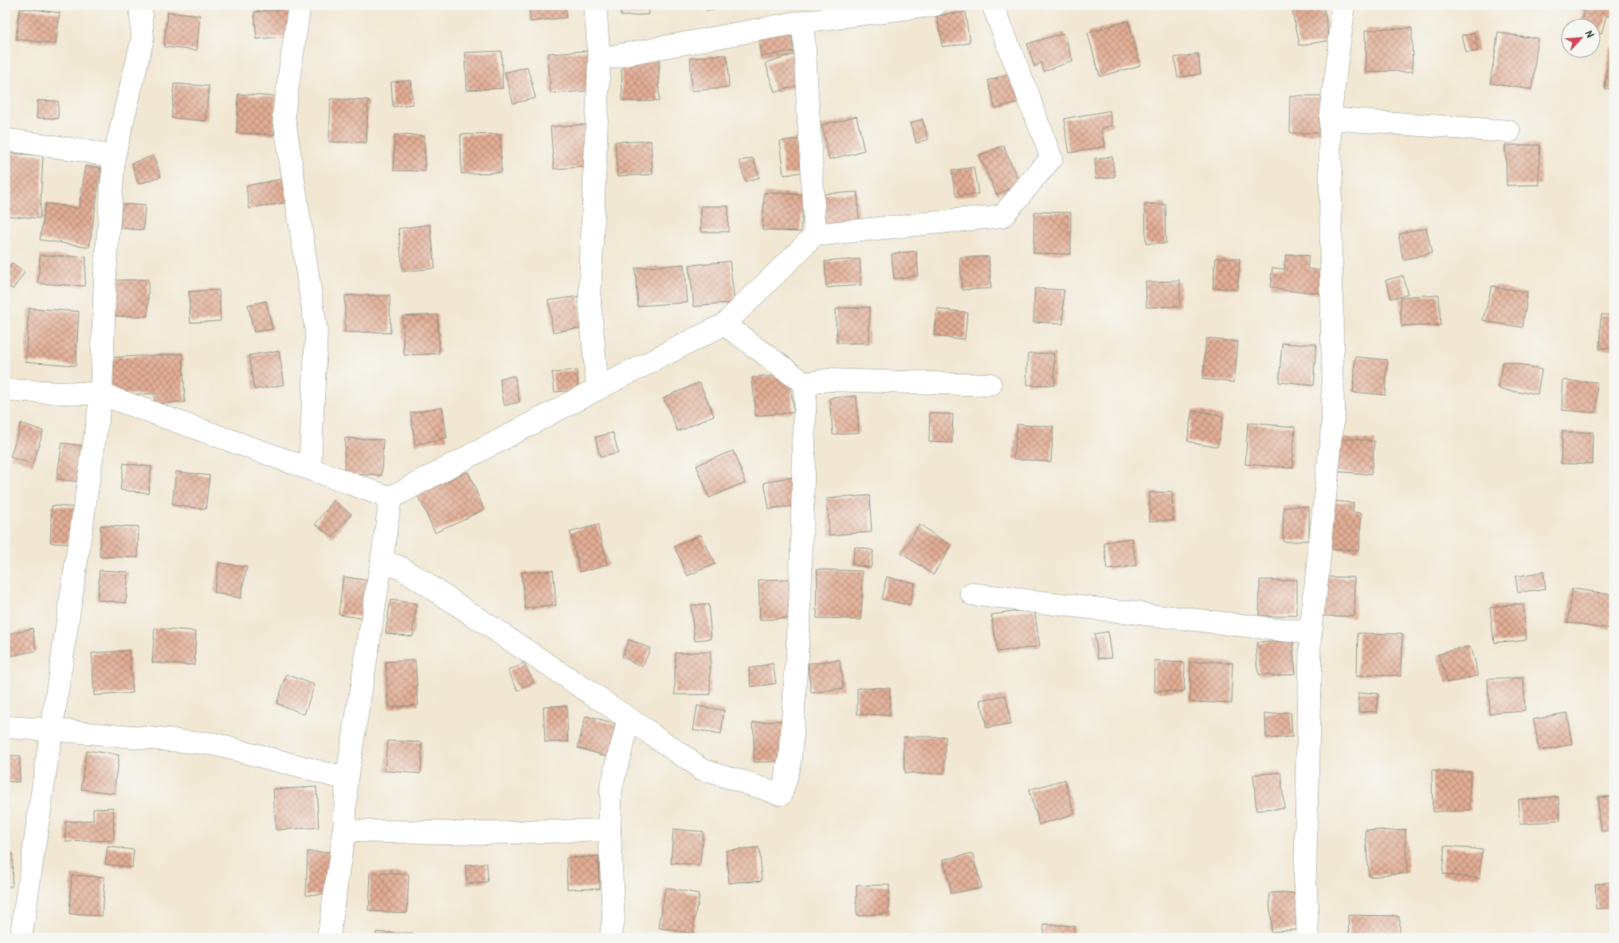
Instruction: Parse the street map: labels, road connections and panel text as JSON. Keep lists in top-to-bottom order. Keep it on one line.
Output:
{"north":"top right"}
